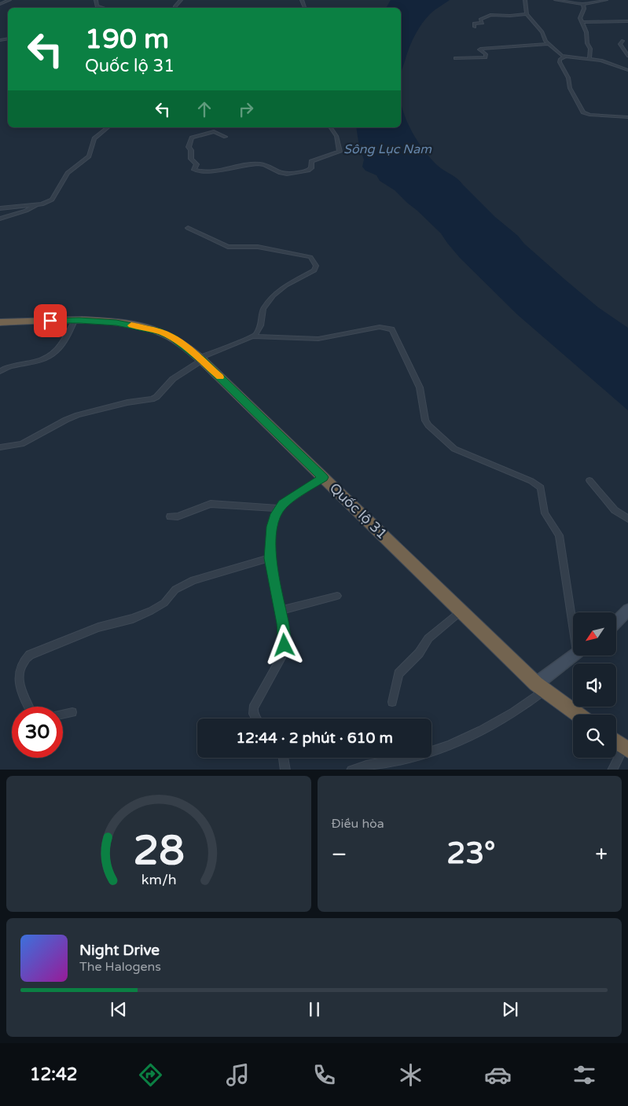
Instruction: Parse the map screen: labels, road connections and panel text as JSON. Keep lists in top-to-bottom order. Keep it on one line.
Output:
{"streets":{"highway":["Quốc lộ 31"]},"water":["Sông Lục Nam"],"north":"bottom left","page":{"turn":["190 m","Quốc lộ 31"],"limit":"30","trip":"12:44 · 2 phút · 610 m","tile":"Điều hòa","heat":["−","23°","+"],"song":["Night Drive","The Halogens"],"tabs":"12:42","gauge":["28","km/h"]}}
